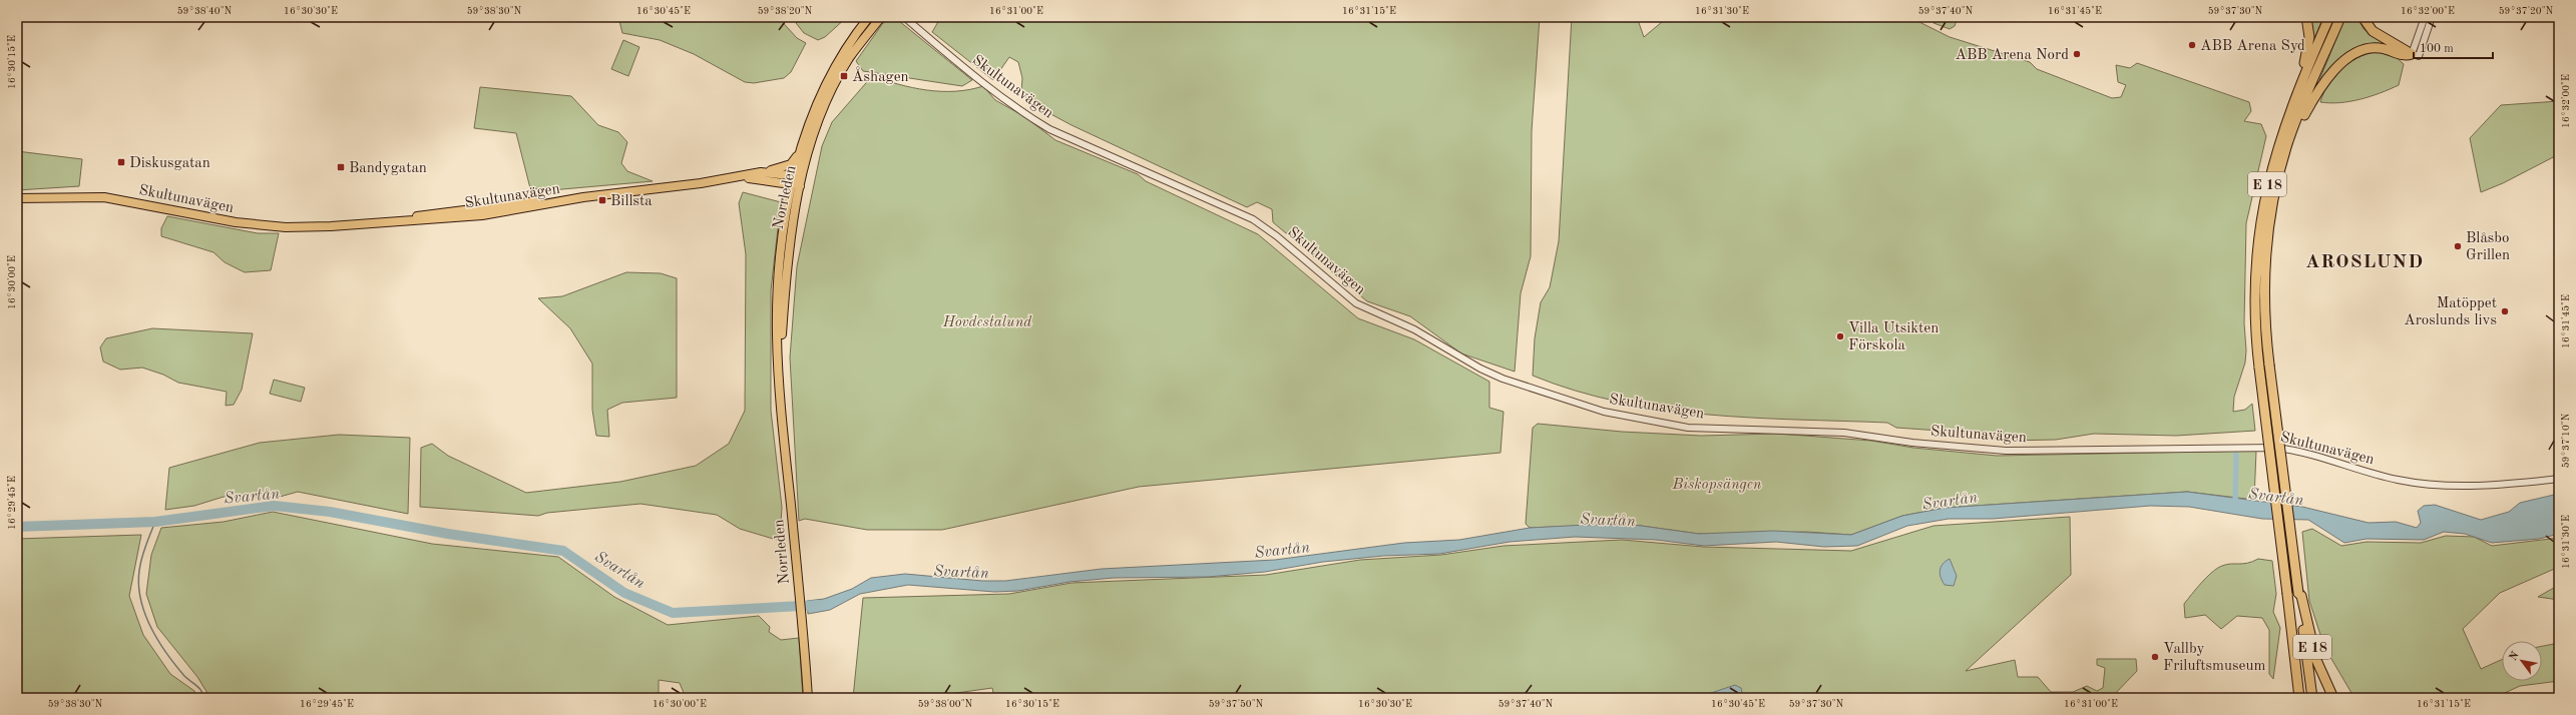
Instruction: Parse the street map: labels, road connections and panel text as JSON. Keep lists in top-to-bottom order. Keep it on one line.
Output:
{"streets":{"highway":["E 18"],"main road":["Skultunavägen","Norrleden"]},"crossings":[["Skultunavägen","Norrleden"]],"districts":["AROSLUND"],"water":["Svartån"],"parks":["Hovdestalund","Biskopsängen"],"places":{"other":["ABB Arena Syd","ABB Arena Nord","Blåsbo Grillen","Matöppet Aroslunds livs","Villa Utsikten Förskola","Vallby Friluftsmuseum"],"transit":["Åshagen","Diskusgatan","Bandygatan","Billsta"]},"scale_bar":"100 m","north":"top left","coordinates":["59°38'40\"N","16°30'30\"E","59°38'30\"N","16°30'45\"E","59°38'20\"N","16°31'00\"E","16°31'15\"E","16°31'30\"E","59°37'40\"N","16°31'45\"E","59°37'30\"N","16°32'00\"E","59°37'20\"N","16°30'15\"E","16°30'00\"E","59°37'10\"N","16°29'45\"E","59°38'00\"N","59°37'50\"N"]}
